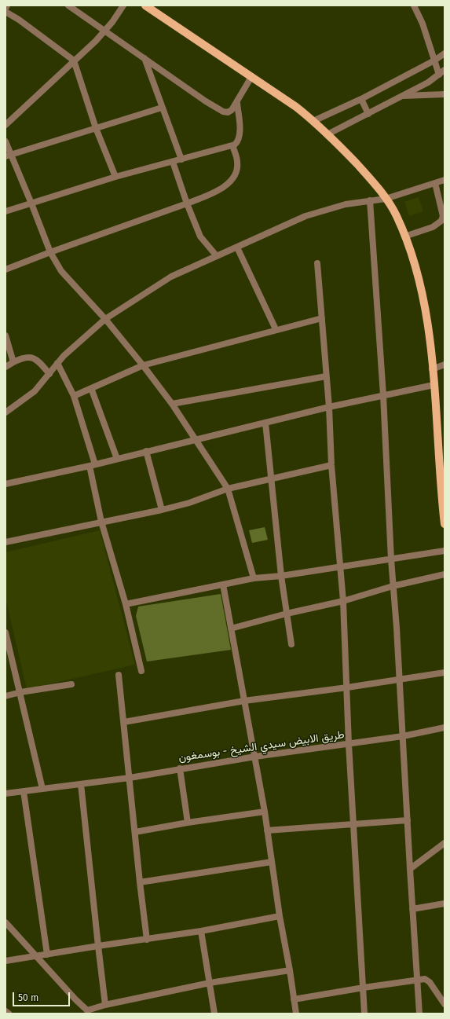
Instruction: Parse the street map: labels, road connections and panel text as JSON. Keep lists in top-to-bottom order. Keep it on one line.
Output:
{"streets":{"street":["طريق الابيض سيدي الشيخ - بوسمغون"]},"scale_bar":"50 m"}
